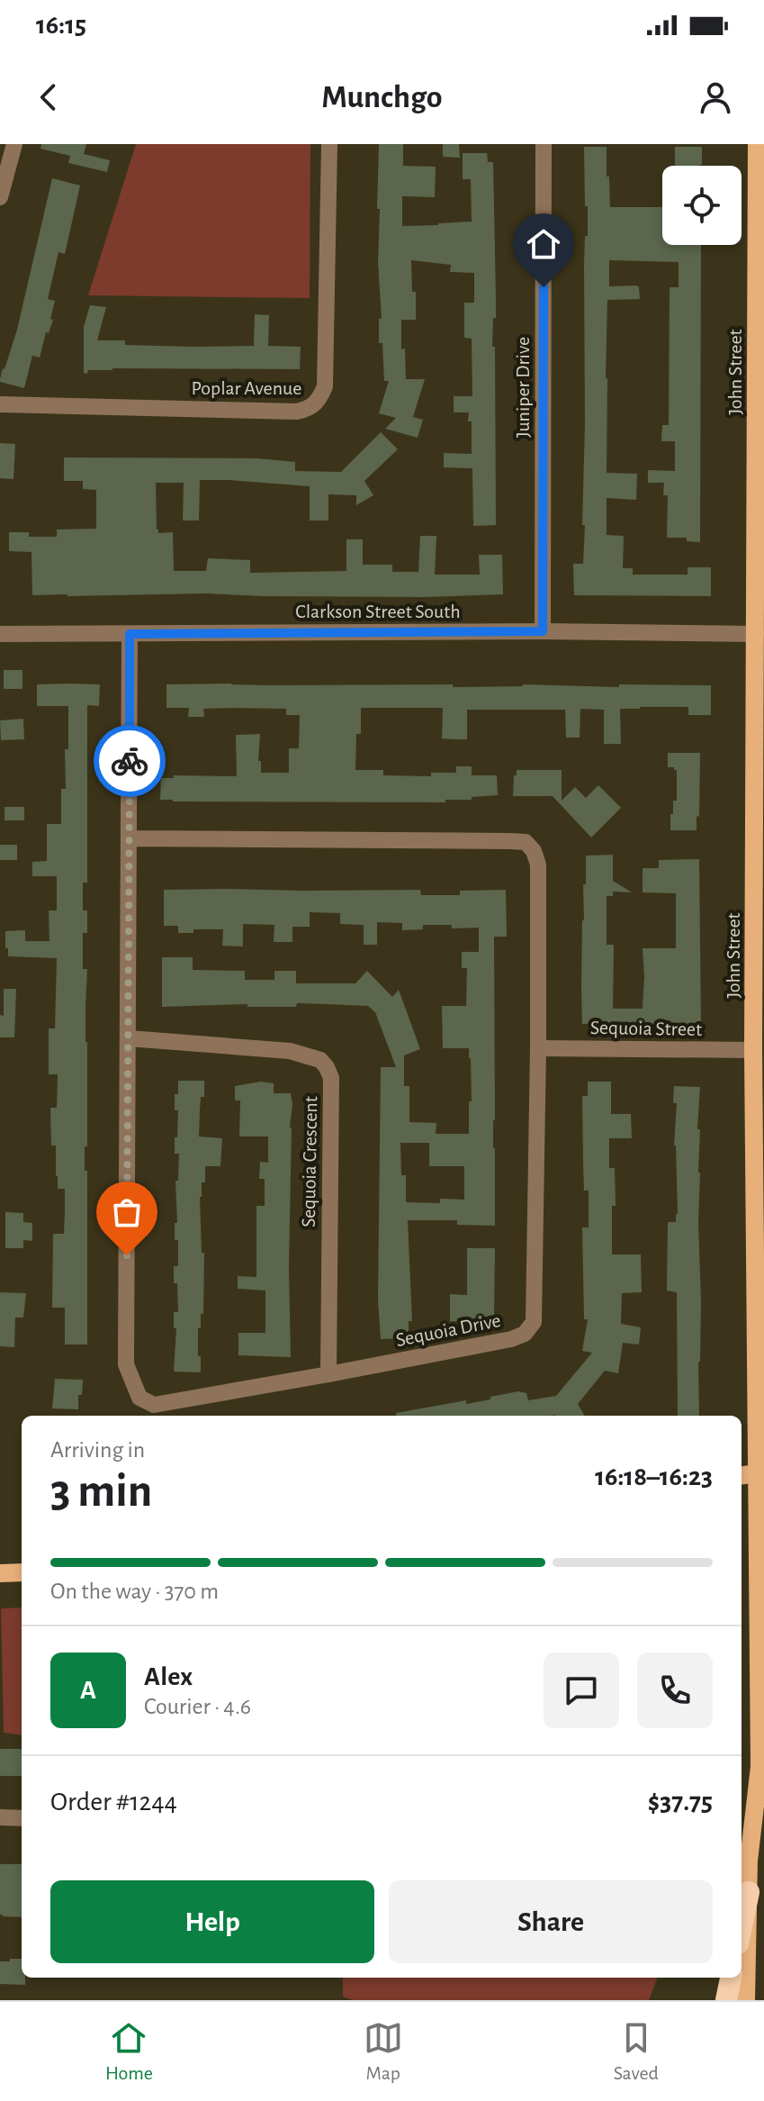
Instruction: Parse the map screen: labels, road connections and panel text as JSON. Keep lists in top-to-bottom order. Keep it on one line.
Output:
{"streets":{"main road":["John Street"],"street":["Poplar Avenue","Juniper Drive","Clarkson Street South","Sequoia Street","Sequoia Crescent","Sequoia Drive"]},"crossings":[["John Street","Clarkson Street South"],["John Street","Sequoia Street"],["Juniper Drive","Clarkson Street South"],["Clarkson Street South","Sequoia Drive"],["Sequoia Street","Sequoia Drive"],["Sequoia Crescent","Sequoia Drive"]],"page":{"status":"16:15","header":"Munchgo","heading":["3 min","Arriving in","16:18–16:23"],"panel":["Alex","Courier · 4.6","Order #1244","$37.75"],"bar":"On the way · 370 m","round":"A","buttons":["Help","Share"],"tabs":["Home","Map","Saved"]}}
